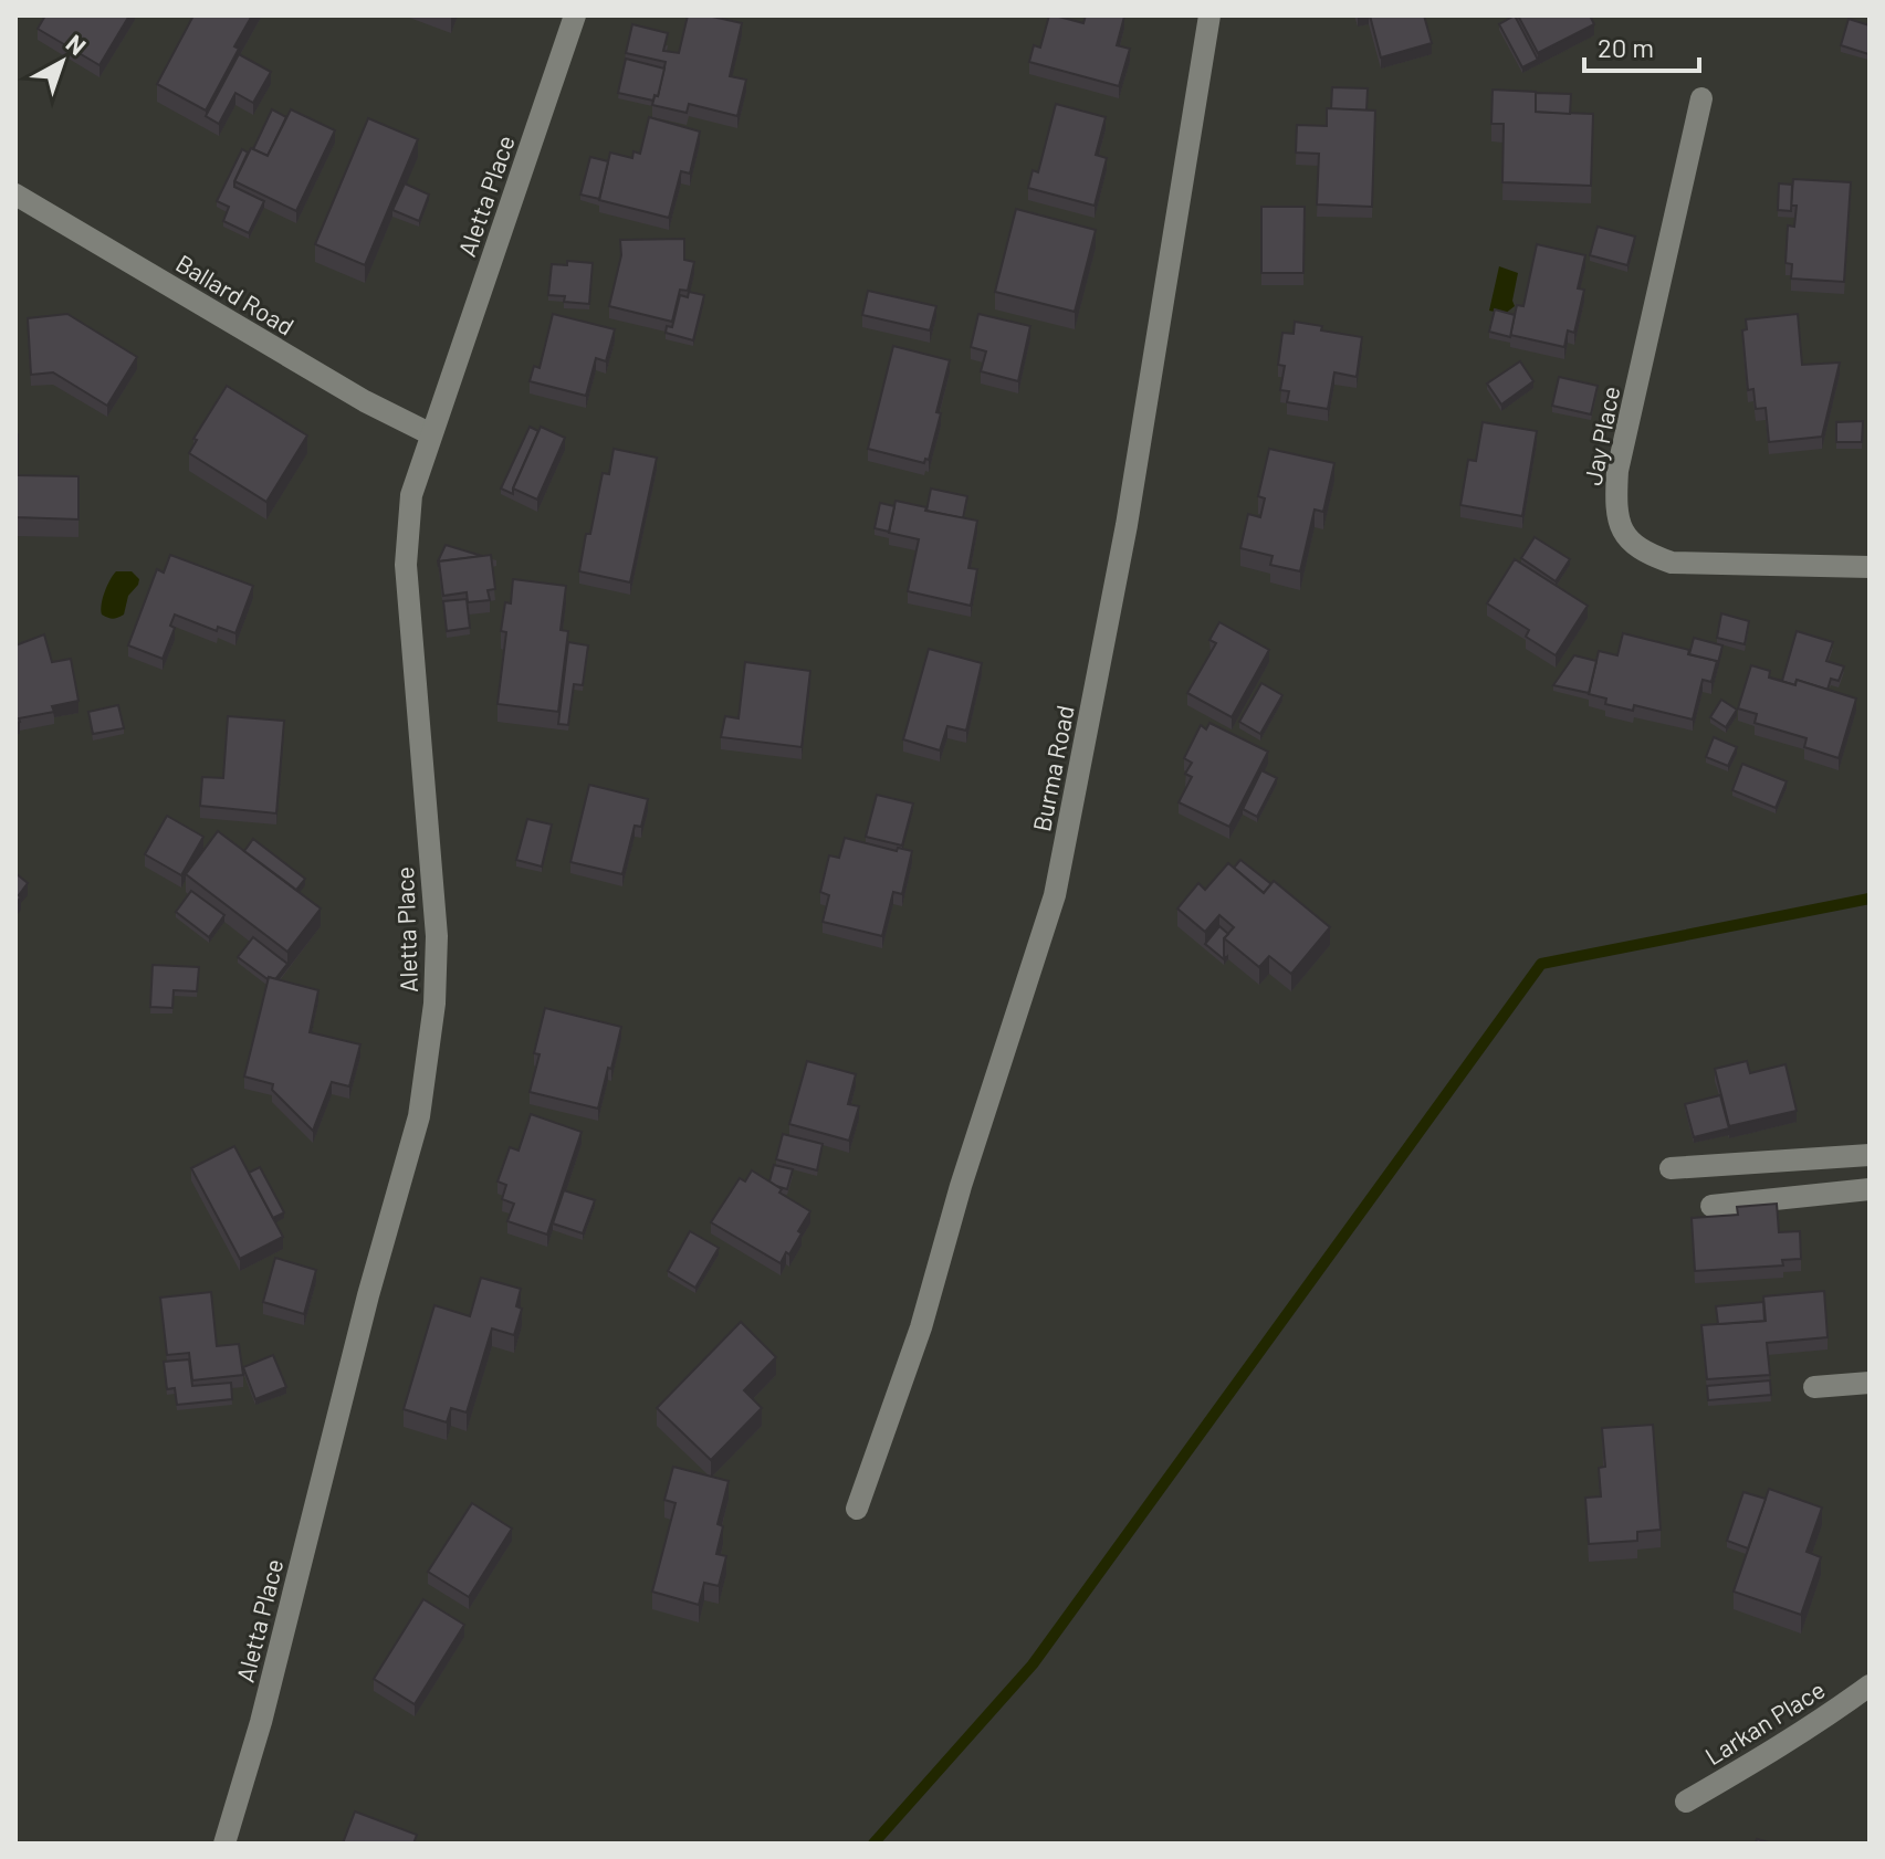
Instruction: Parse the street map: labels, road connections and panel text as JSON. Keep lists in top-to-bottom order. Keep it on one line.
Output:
{"streets":{"street":["Aletta Place","Ballard Road","Jay Place","Burma Road","Larkan Place"]},"crossings":[["Aletta Place","Ballard Road"]],"scale_bar":"20 m","north":"top right"}
